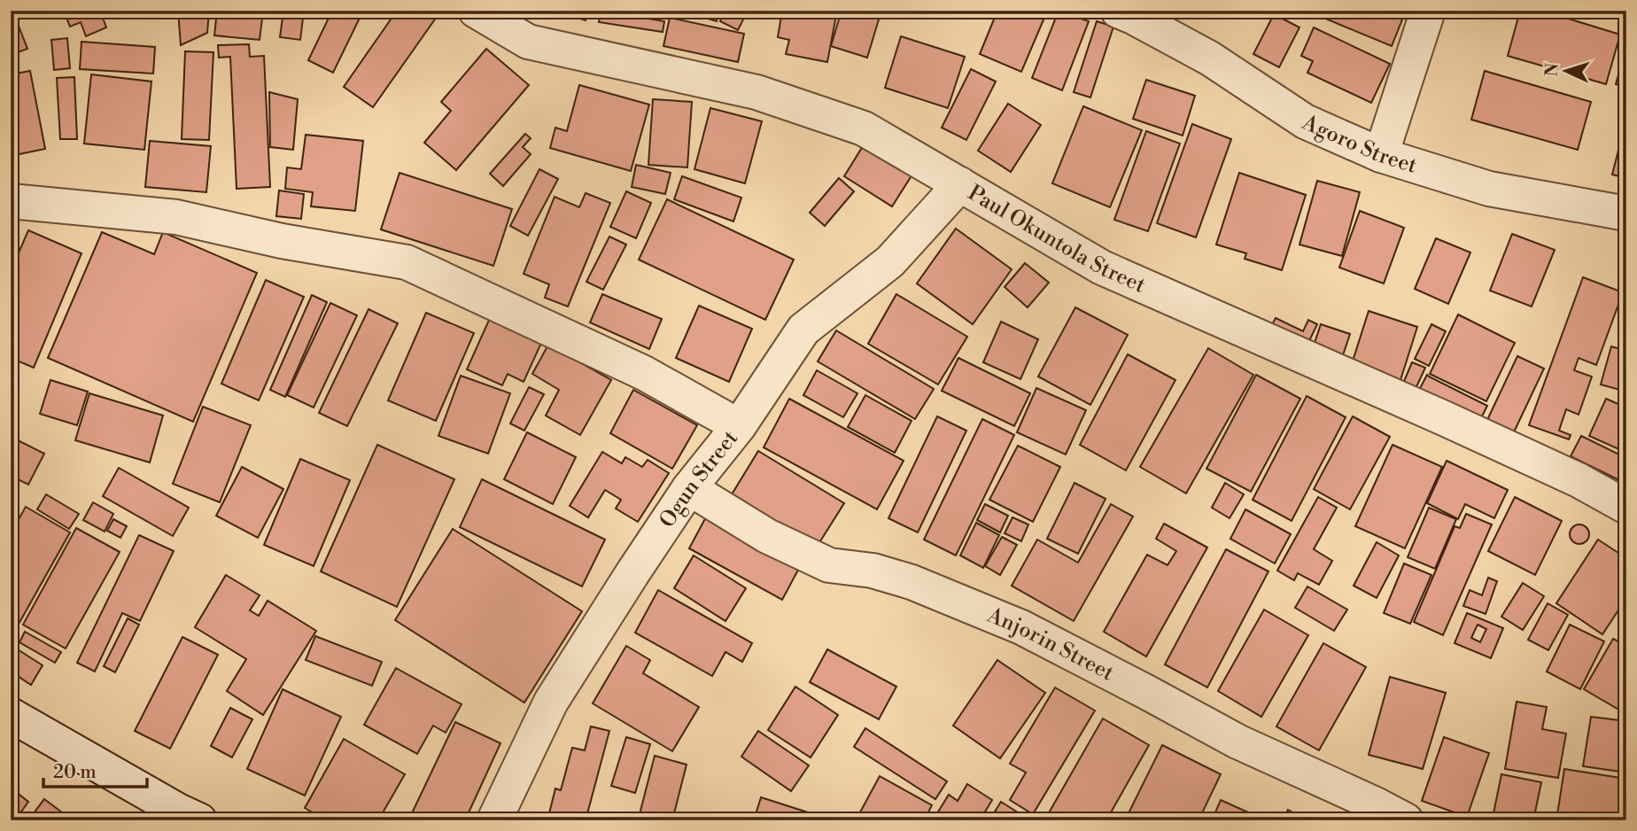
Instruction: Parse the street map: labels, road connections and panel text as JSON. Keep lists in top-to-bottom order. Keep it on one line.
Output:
{"streets":{"street":["Agoro Street","Paul Okuntola Street","Ogun Street","Anjorin Street"]},"crossings":[["Paul Okuntola Street","Ogun Street"],["Ogun Street","Anjorin Street"]],"scale_bar":"20 m","north":"left"}
